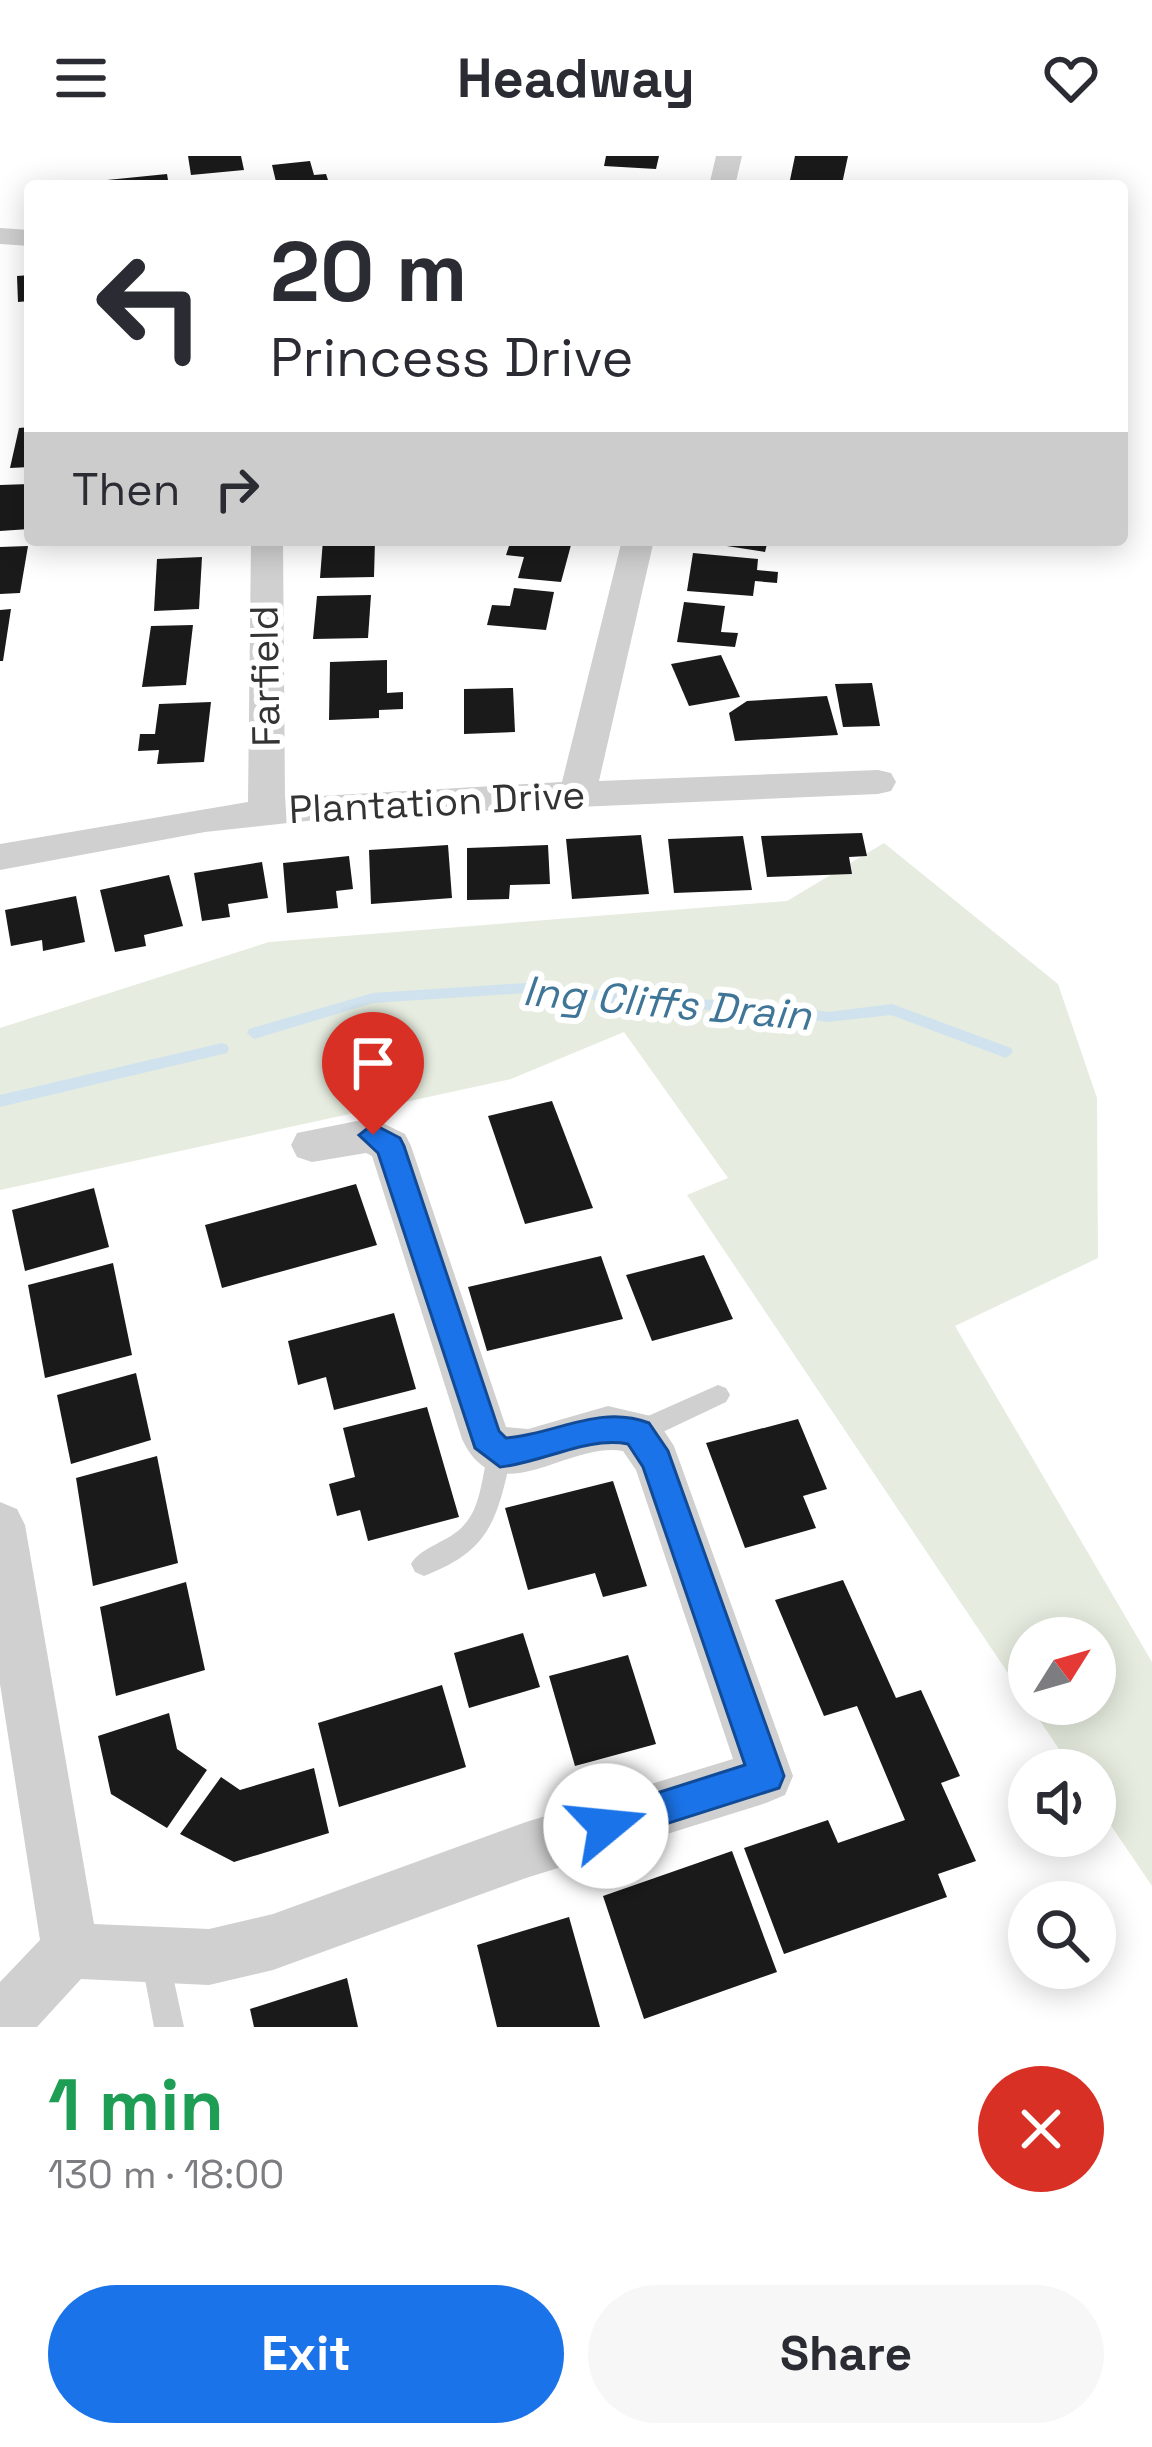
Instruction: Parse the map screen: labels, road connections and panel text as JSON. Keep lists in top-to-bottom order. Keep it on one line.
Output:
{"streets":{"street":["Farfield","Plantation Drive"]},"crossings":[["Farfield","Plantation Drive"]],"water":["Ing Cliffs Drain"],"north":"top right","page":{"header":"Headway","turn":["20 m","Princess Drive"],"then":"Then","heading":["1 min","130 m · 18:00"],"buttons":["Exit","Share"]}}
